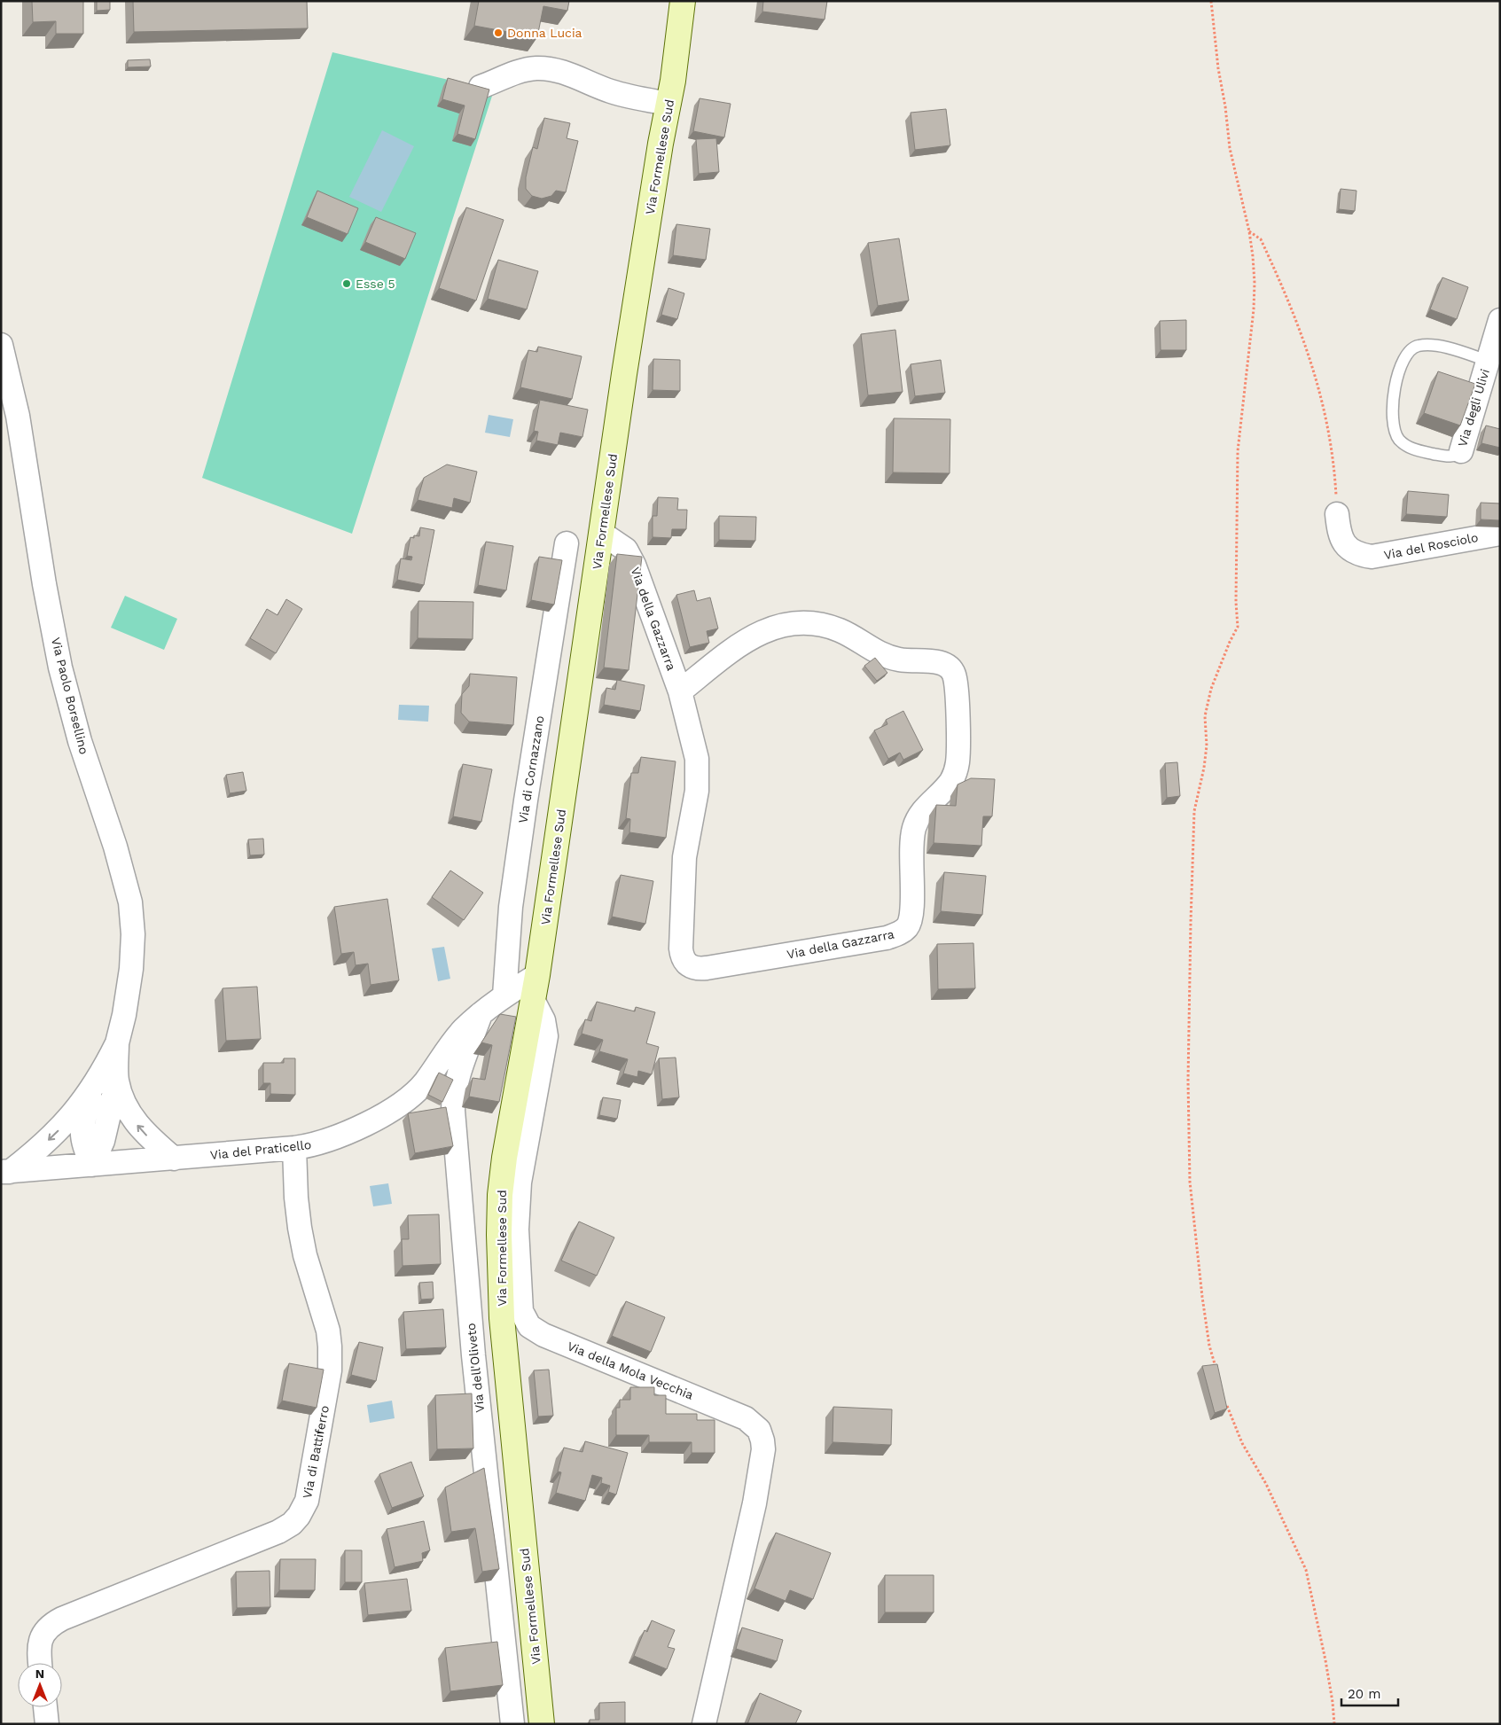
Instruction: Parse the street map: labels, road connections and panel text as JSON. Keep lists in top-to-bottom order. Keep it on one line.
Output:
{"streets":{"street":["Via Formellese Sud","Via degli Ulivi","Via del Rosciolo","Via della Gazzarra","Via Paolo Borsellino","Via di Cornazzano","Via del Praticello","Via dell'Oliveto","Via della Mola Vecchia","Via di Battiferro"]},"crossings":[["Via Formellese Sud","Via della Gazzarra"],["Via Formellese Sud","Via del Praticello"],["Via Formellese Sud","Via della Mola Vecchia"],["Via di Cornazzano","Via del Praticello"],["Via del Praticello","Via dell'Oliveto"],["Via del Praticello","Via di Battiferro"]],"places":["Donna Lucia","Esse 5"],"scale_bar":"20 m","north":"top"}
